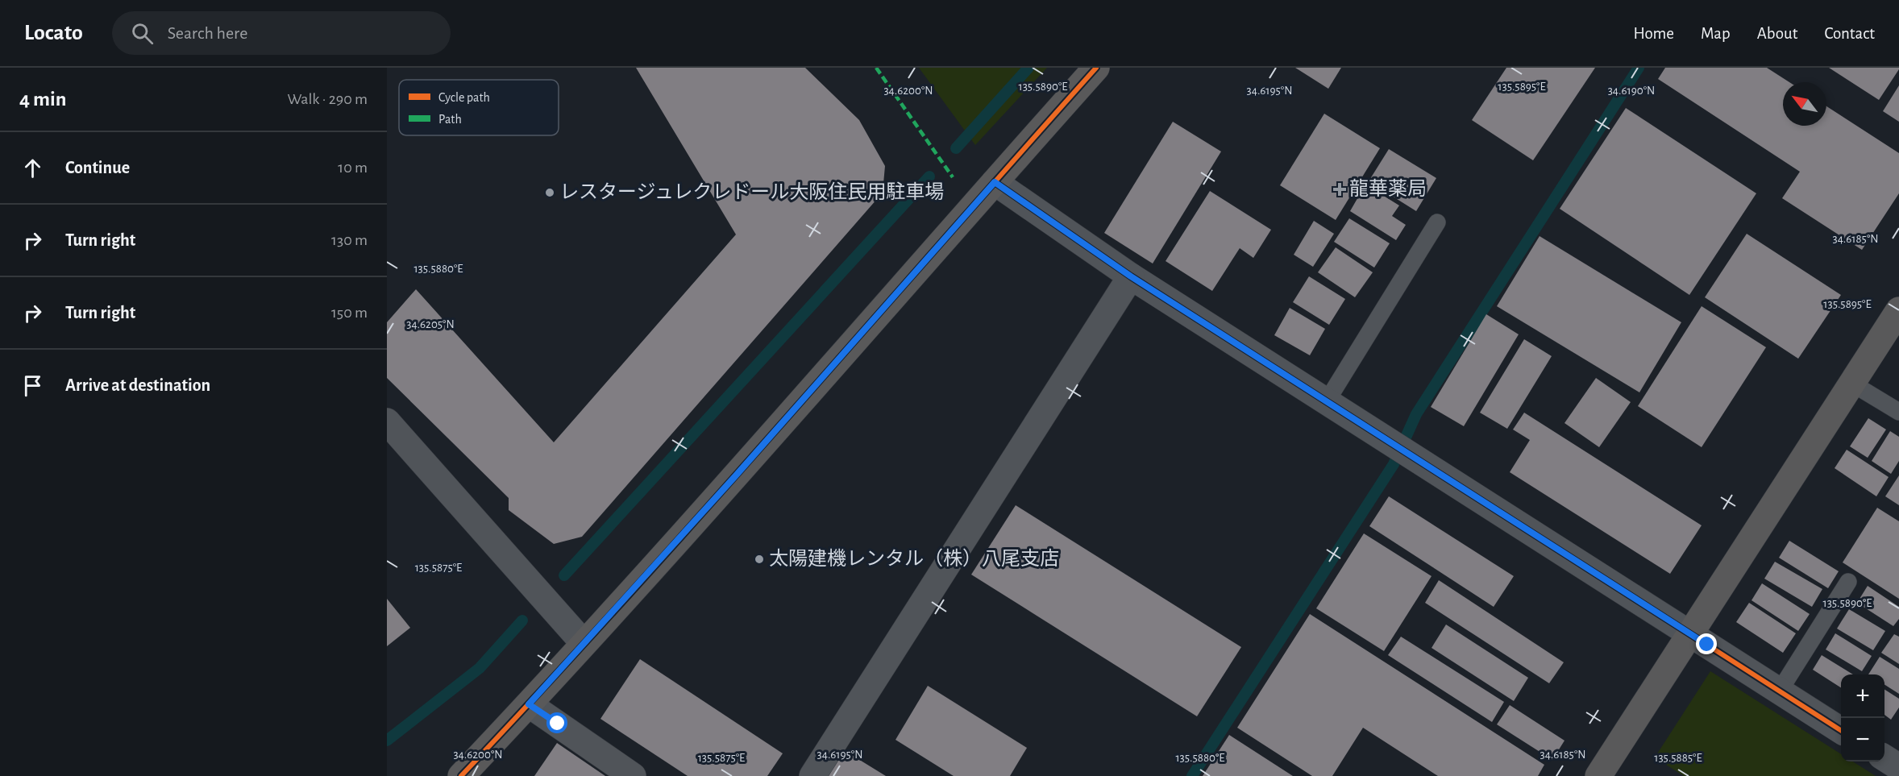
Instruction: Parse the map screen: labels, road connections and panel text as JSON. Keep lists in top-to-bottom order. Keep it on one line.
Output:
{"places":{"health":["龍華薬局"],"other":["レスタージュレクレドール大阪住民用駐車場","太陽建機レンタル（株）八尾支店"]},"legend":["Cycle path","Path"],"north":"top left","page":{"header":"Locato","search":"Search here","nav":["Home","Map","About","Contact"],"heading":["4 min","Walk · 290 m"],"list":[["Continue","10 m"],["Turn right","130 m"],["Turn right","150 m"],"Arrive at destination"],"map_buttons":["+","−"]},"coordinates":["135.5895°E","135.5890°E","34.6200°N","34.6195°N","34.6190°N","34.6185°N","135.5880°E","34.6205°N","135.5875°E","135.5885°E"]}
